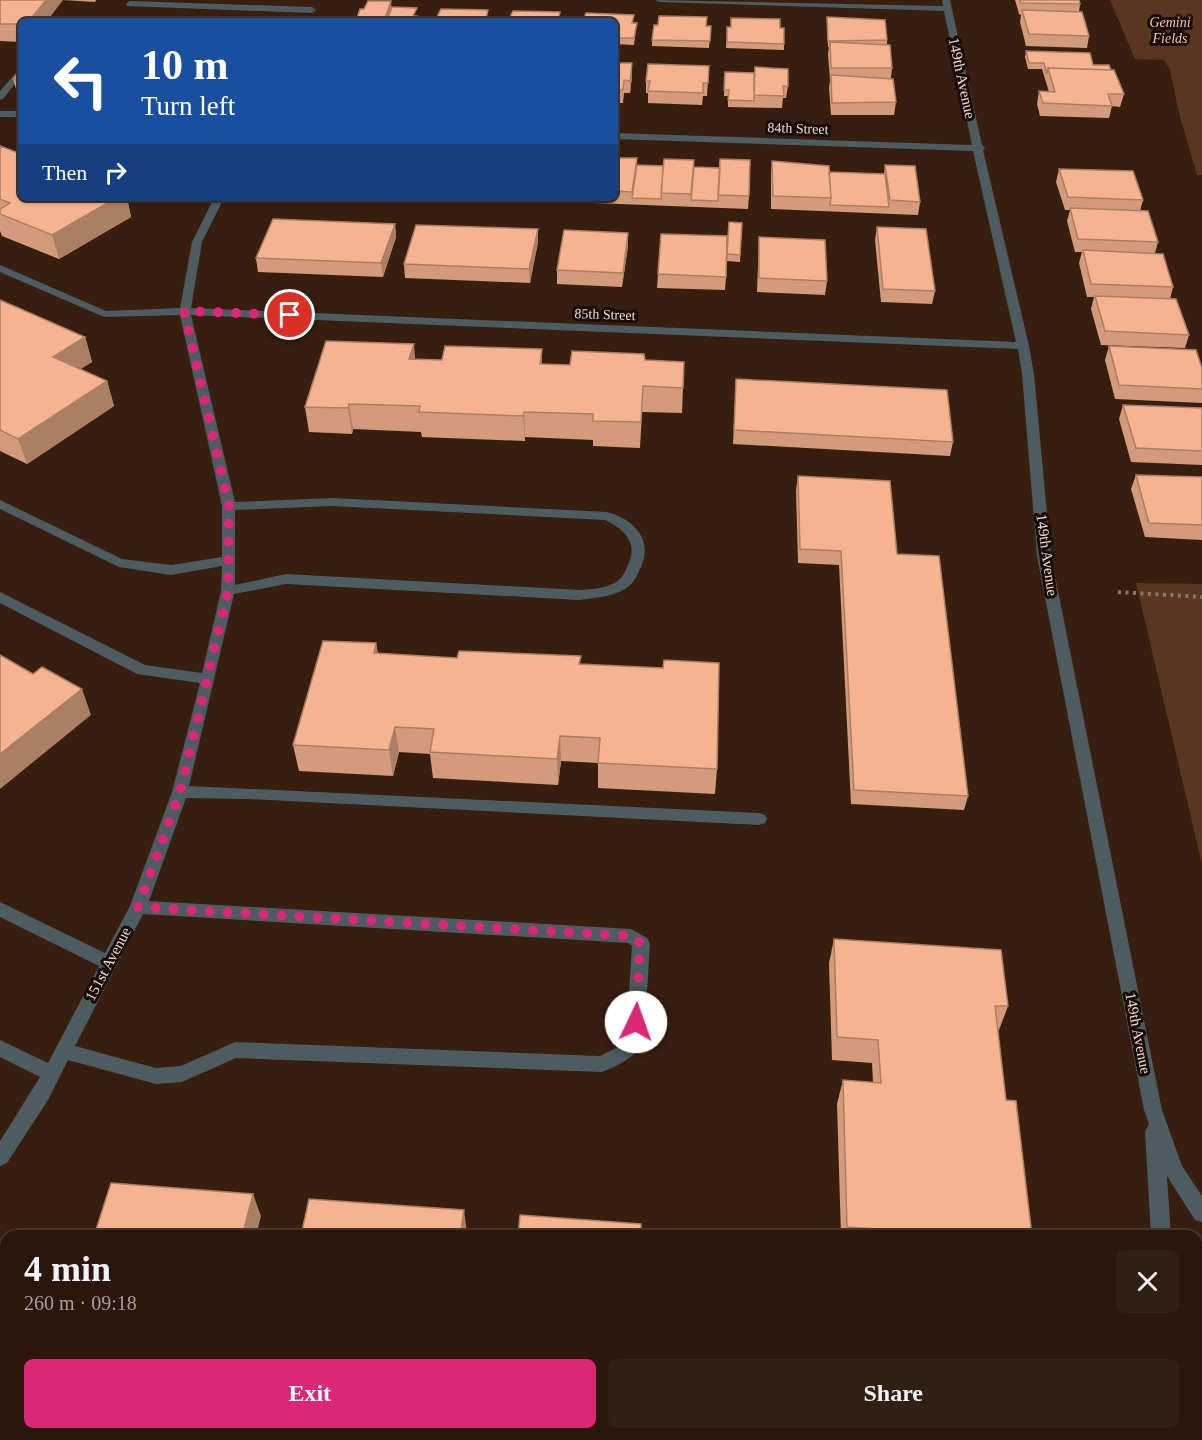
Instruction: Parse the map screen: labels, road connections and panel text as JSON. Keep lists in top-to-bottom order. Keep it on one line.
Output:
{"streets":{"street":["149th Avenue","84th Street","85th Street","151st Avenue"]},"crossings":[["149th Avenue","84th Street"],["149th Avenue","85th Street"],["85th Street","151st Avenue"]],"parks":["Gemini Fields"],"page":{"turn":["10 m","Turn left"],"then":"Then","heading":["4 min","260 m · 09:18"],"buttons":["Exit","Share"]}}
